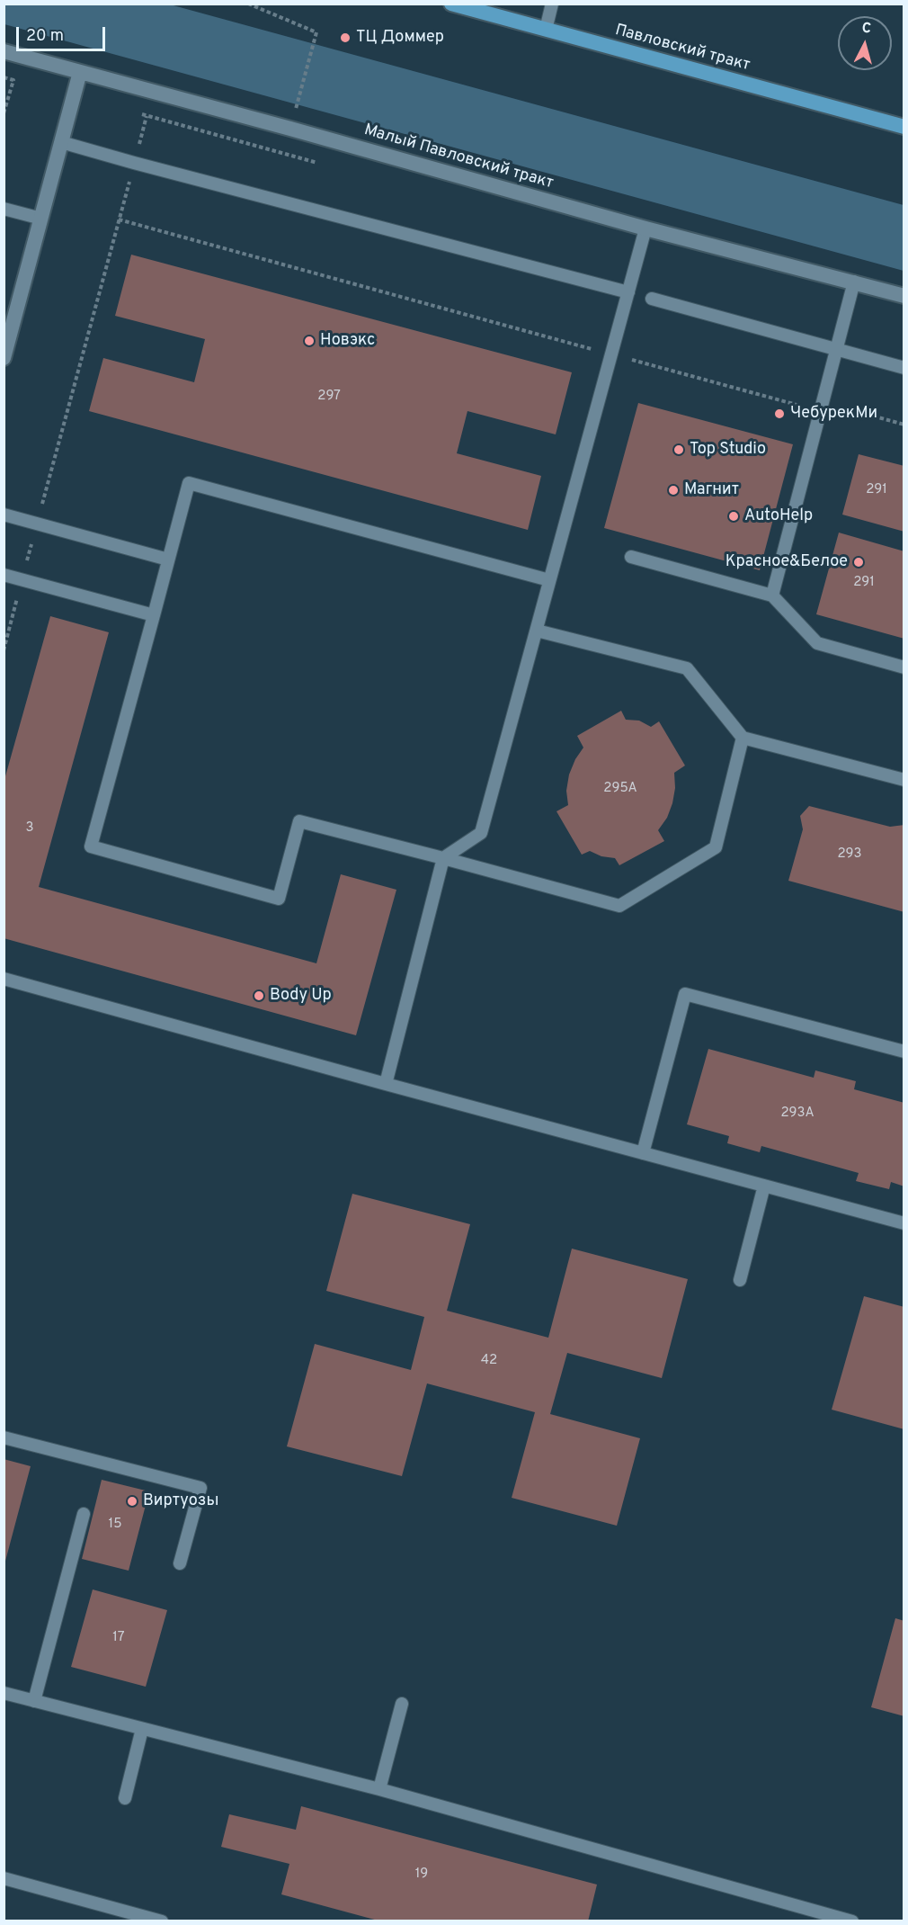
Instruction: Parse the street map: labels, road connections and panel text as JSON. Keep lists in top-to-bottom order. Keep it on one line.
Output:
{"streets":{"main road":["Павловский тракт"],"street":["Малый Павловский тракт"]},"places":["ТЦ Доммер","Новэкс","ЧебурекМи","Top Studio","Магнит","AutoHelp","Красное&Белое","Body Up","Виртуозы"],"house_numbers":["297","291","291","295А","3","293","293А","42","15","17","19"],"scale_bar":"20 m","north":"top"}
